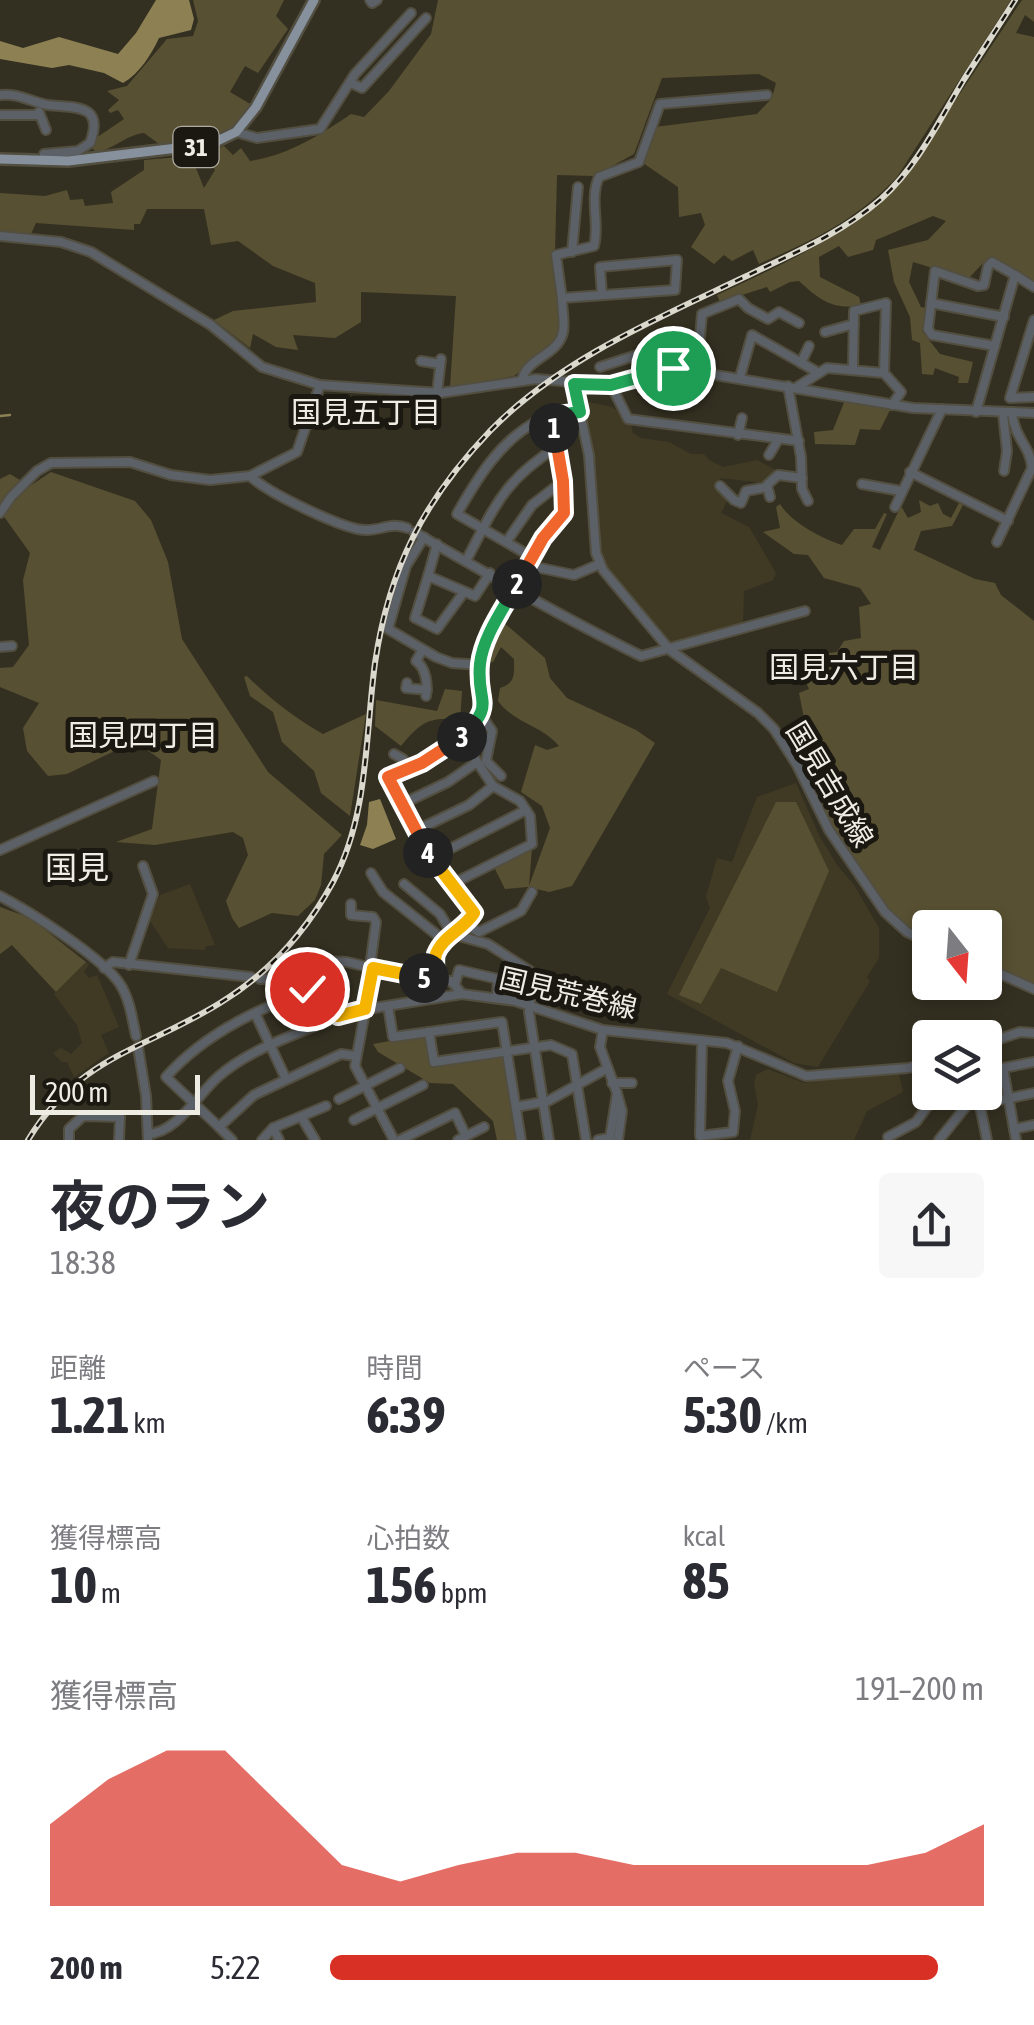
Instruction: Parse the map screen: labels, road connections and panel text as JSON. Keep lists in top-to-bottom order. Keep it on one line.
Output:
{"streets":{"main road":["31"],"street":["国見吉成線","国見荒巻線"]},"districts":["国見五丁目","国見六丁目","国見四丁目","国見"],"scale_bar":"200 m","north":"bottom","page":{"pins":["1","2","3","4","5"],"scale":"200 m","heading":["夜のラン","18:38"],"stats":[["距離","1.21 km"],["時間","6:39"],["ペース","5:30 /km"],["獲得標高","10 m"],["心拍数","156 bpm"],["kcal","85"]],"chart":["獲得標高","191–200 m"],"list":[{"name":"200 m","note":"5:22"}]}}
